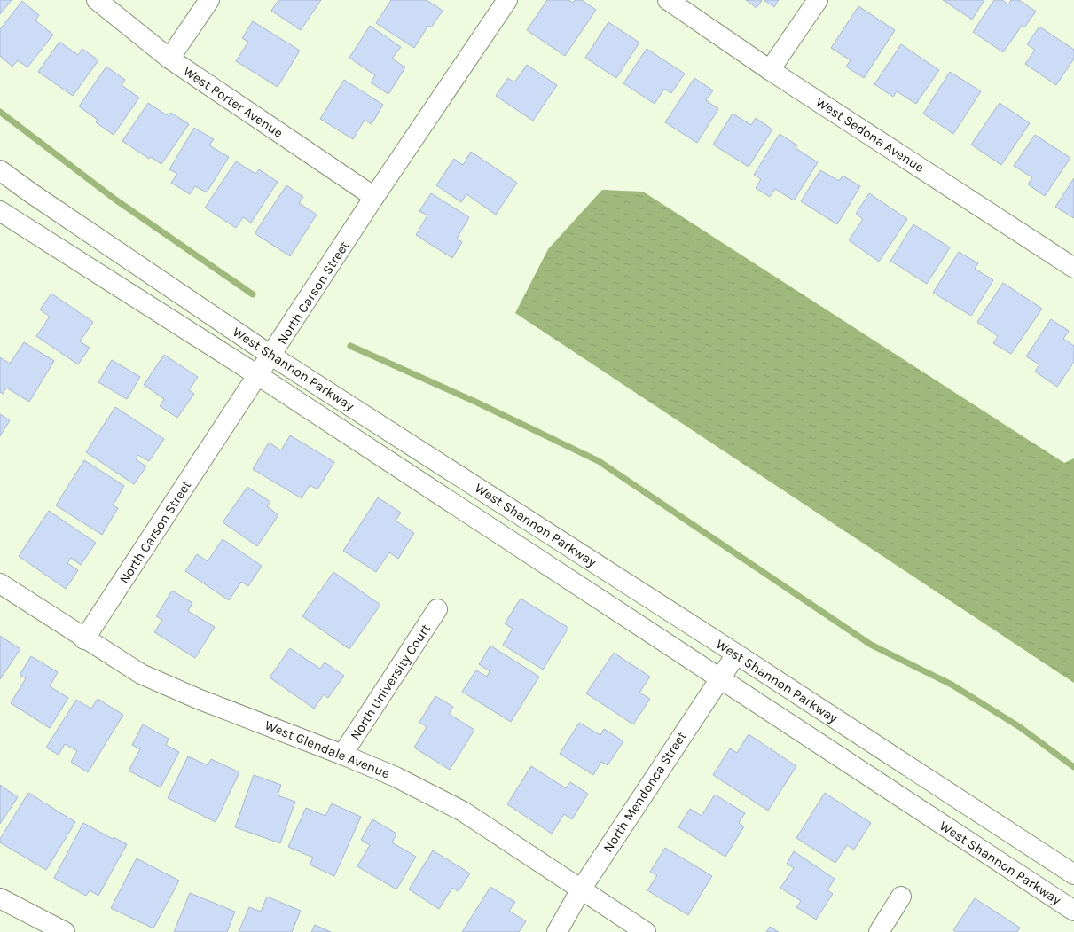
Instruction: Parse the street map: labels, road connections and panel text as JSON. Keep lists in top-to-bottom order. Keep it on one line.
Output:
{"streets":{"street":["West Porter Avenue","West Sedona Avenue","North Carson Street","West Shannon Parkway","North University Court","West Glendale Avenue","North Mendonca Street"]},"crossings":[["West Porter Avenue","North Carson Street"],["North Carson Street","West Shannon Parkway"],["North Carson Street","West Glendale Avenue"],["West Shannon Parkway","North Mendonca Street"],["North University Court","West Glendale Avenue"],["West Glendale Avenue","North Mendonca Street"]]}
